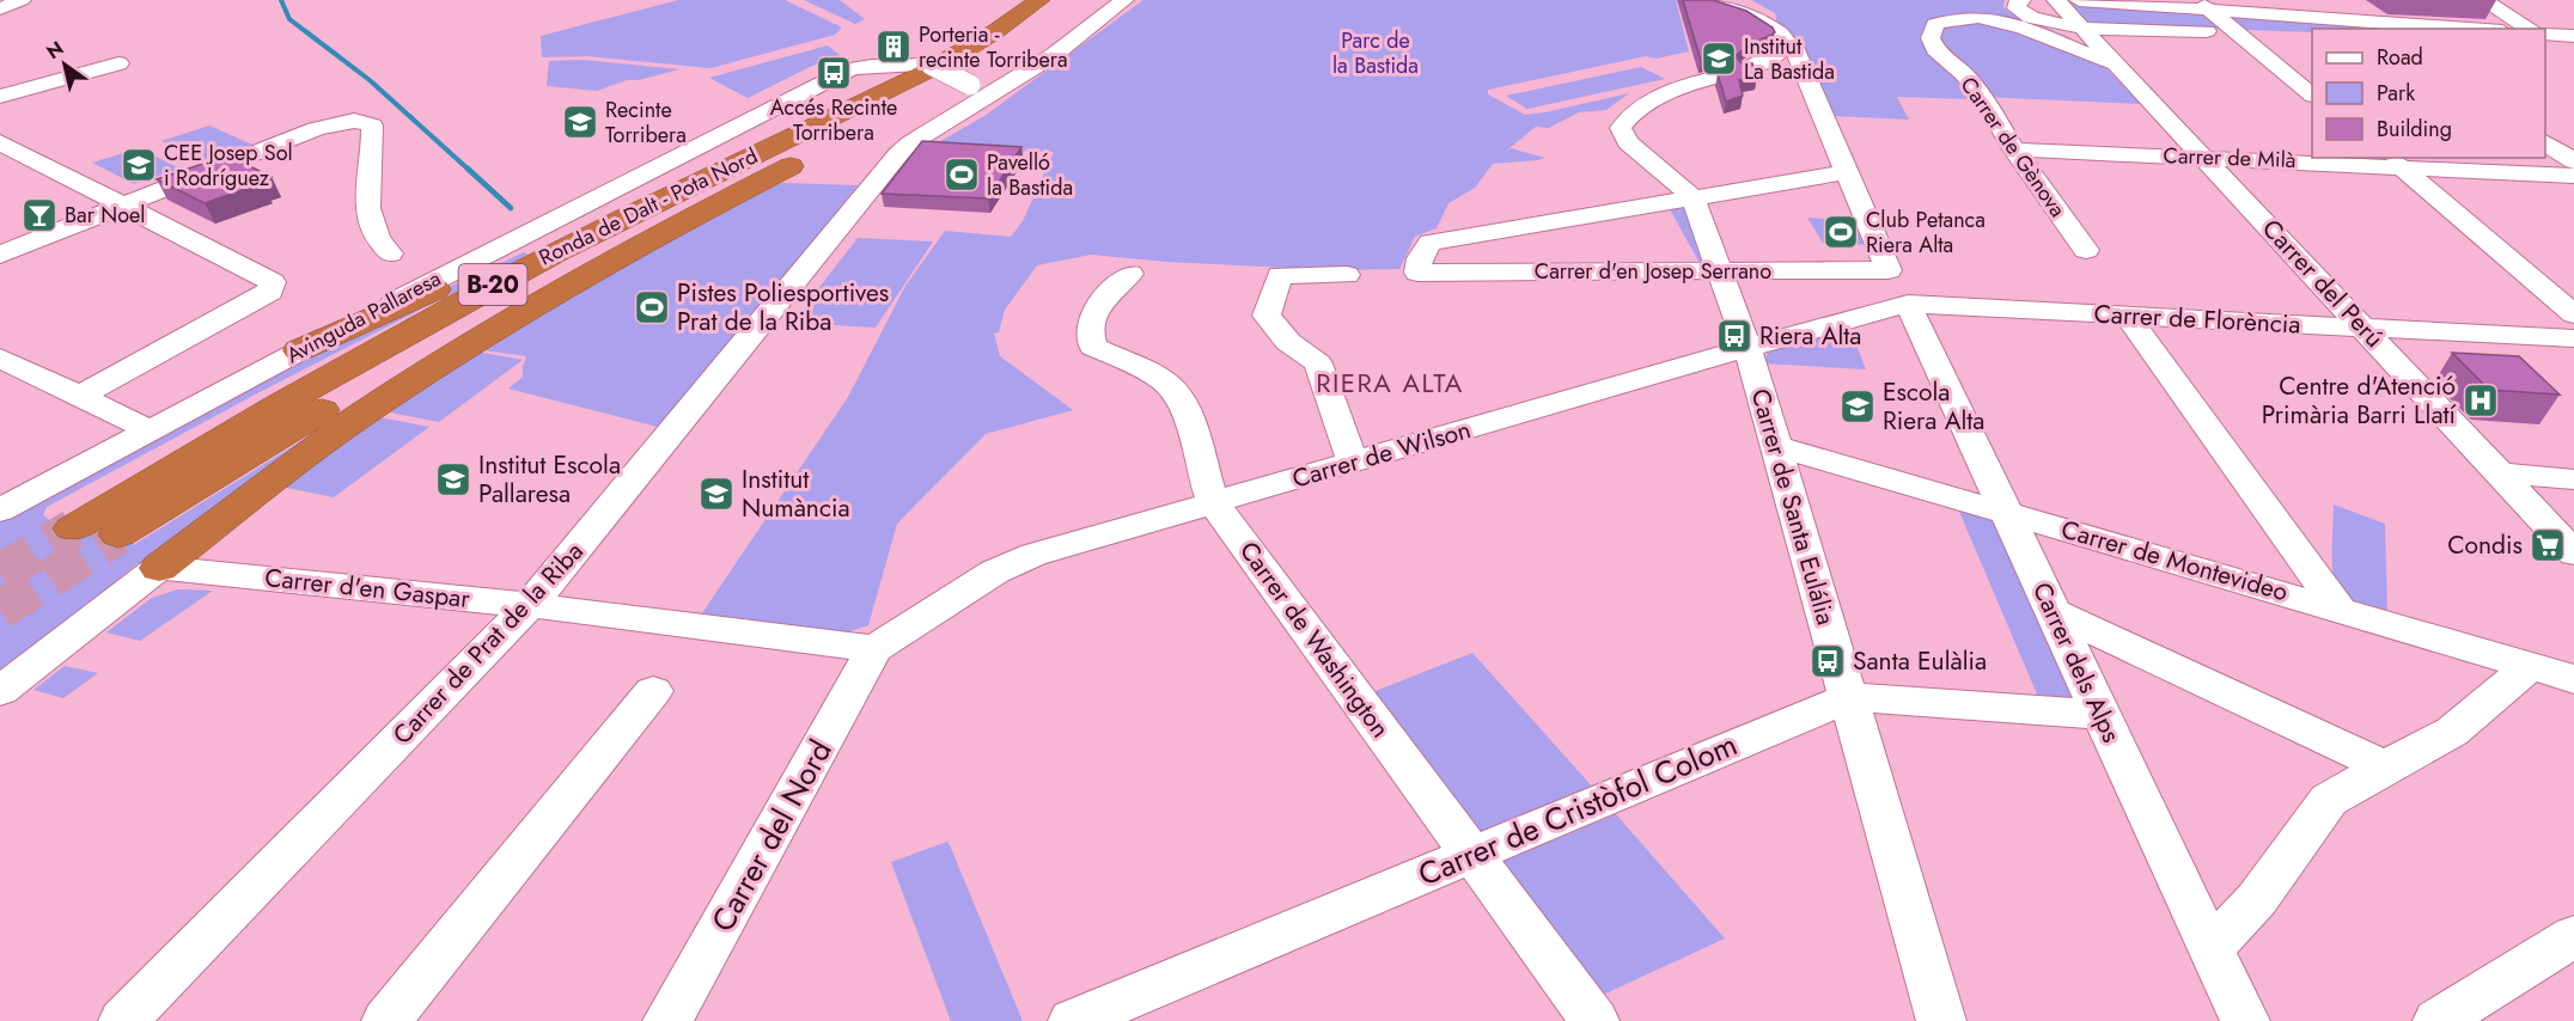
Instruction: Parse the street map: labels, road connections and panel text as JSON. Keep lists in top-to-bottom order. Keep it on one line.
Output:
{"streets":{"highway":["Ronda de Dalt - Pota Nord","B-20"],"street":["Carrer de Gènova","Carrer de Milà","Carrer d'en Josep Serrano","Carrer del Perú","Avinguda Pallaresa","Carrer de Florència","Carrer de Wilson","Carrer de Santa Eulália","Carrer de Montevideo","Carrer d'en Gaspar","Carrer de Washington","Carrer de Prat de la Riba","Carrer dels Alps","Carrer de Cristòfol Colom","Carrer del Nord"]},"crossings":[["Carrer de Gènova","Carrer de Milà"],["Carrer de Gènova","Carrer del Perú"],["Carrer de Milà","Carrer del Perú"],["Ronda de Dalt - Pota Nord","Carrer de Prat de la Riba"],["Carrer d'en Josep Serrano","Carrer de Santa Eulália"],["Carrer del Perú","Carrer de Florència"],["Carrer de Florència","Carrer de Wilson"],["Carrer de Florència","Carrer dels Alps"],["Carrer de Wilson","Carrer de Santa Eulália"],["Carrer de Wilson","Carrer d'en Gaspar"],["Carrer de Wilson","Carrer de Washington"],["Carrer de Wilson","Carrer dels Alps"],["Carrer de Wilson","Carrer del Nord"],["Carrer de Santa Eulália","Carrer de Montevideo"],["Carrer de Santa Eulália","Carrer de Cristòfol Colom"],["Carrer de Montevideo","Carrer dels Alps"],["Carrer d'en Gaspar","Carrer de Prat de la Riba"],["Carrer d'en Gaspar","Carrer del Nord"],["Carrer de Washington","Carrer de Cristòfol Colom"],["Carrer dels Alps","Carrer de Cristòfol Colom"]],"districts":["RIERA ALTA"],"parks":["Parc de la Bastida"],"places":{"building":["Porteria - recinte Torribera"],"school or university":["Institut La Bastida","Recinte Torribera","CEE Josep Sol i Rodríguez","Escola Riera Alta","Institut Escola Pallaresa","Institut Numància"],"bus stop":["Accés Recinte Torribera","Riera Alta","Santa Eulàlia"],"sports":["Pavelló la Bastida","Club Petanca Riera Alta","Pistes Poliesportives Prat de la Riba"],"bar":["Bar Noel"],"hospital":["Centre d'Atenció Primària Barri Llatí"],"supermarket":["Condis"]},"legend":["Road","Park","Building"],"north":"top left"}
